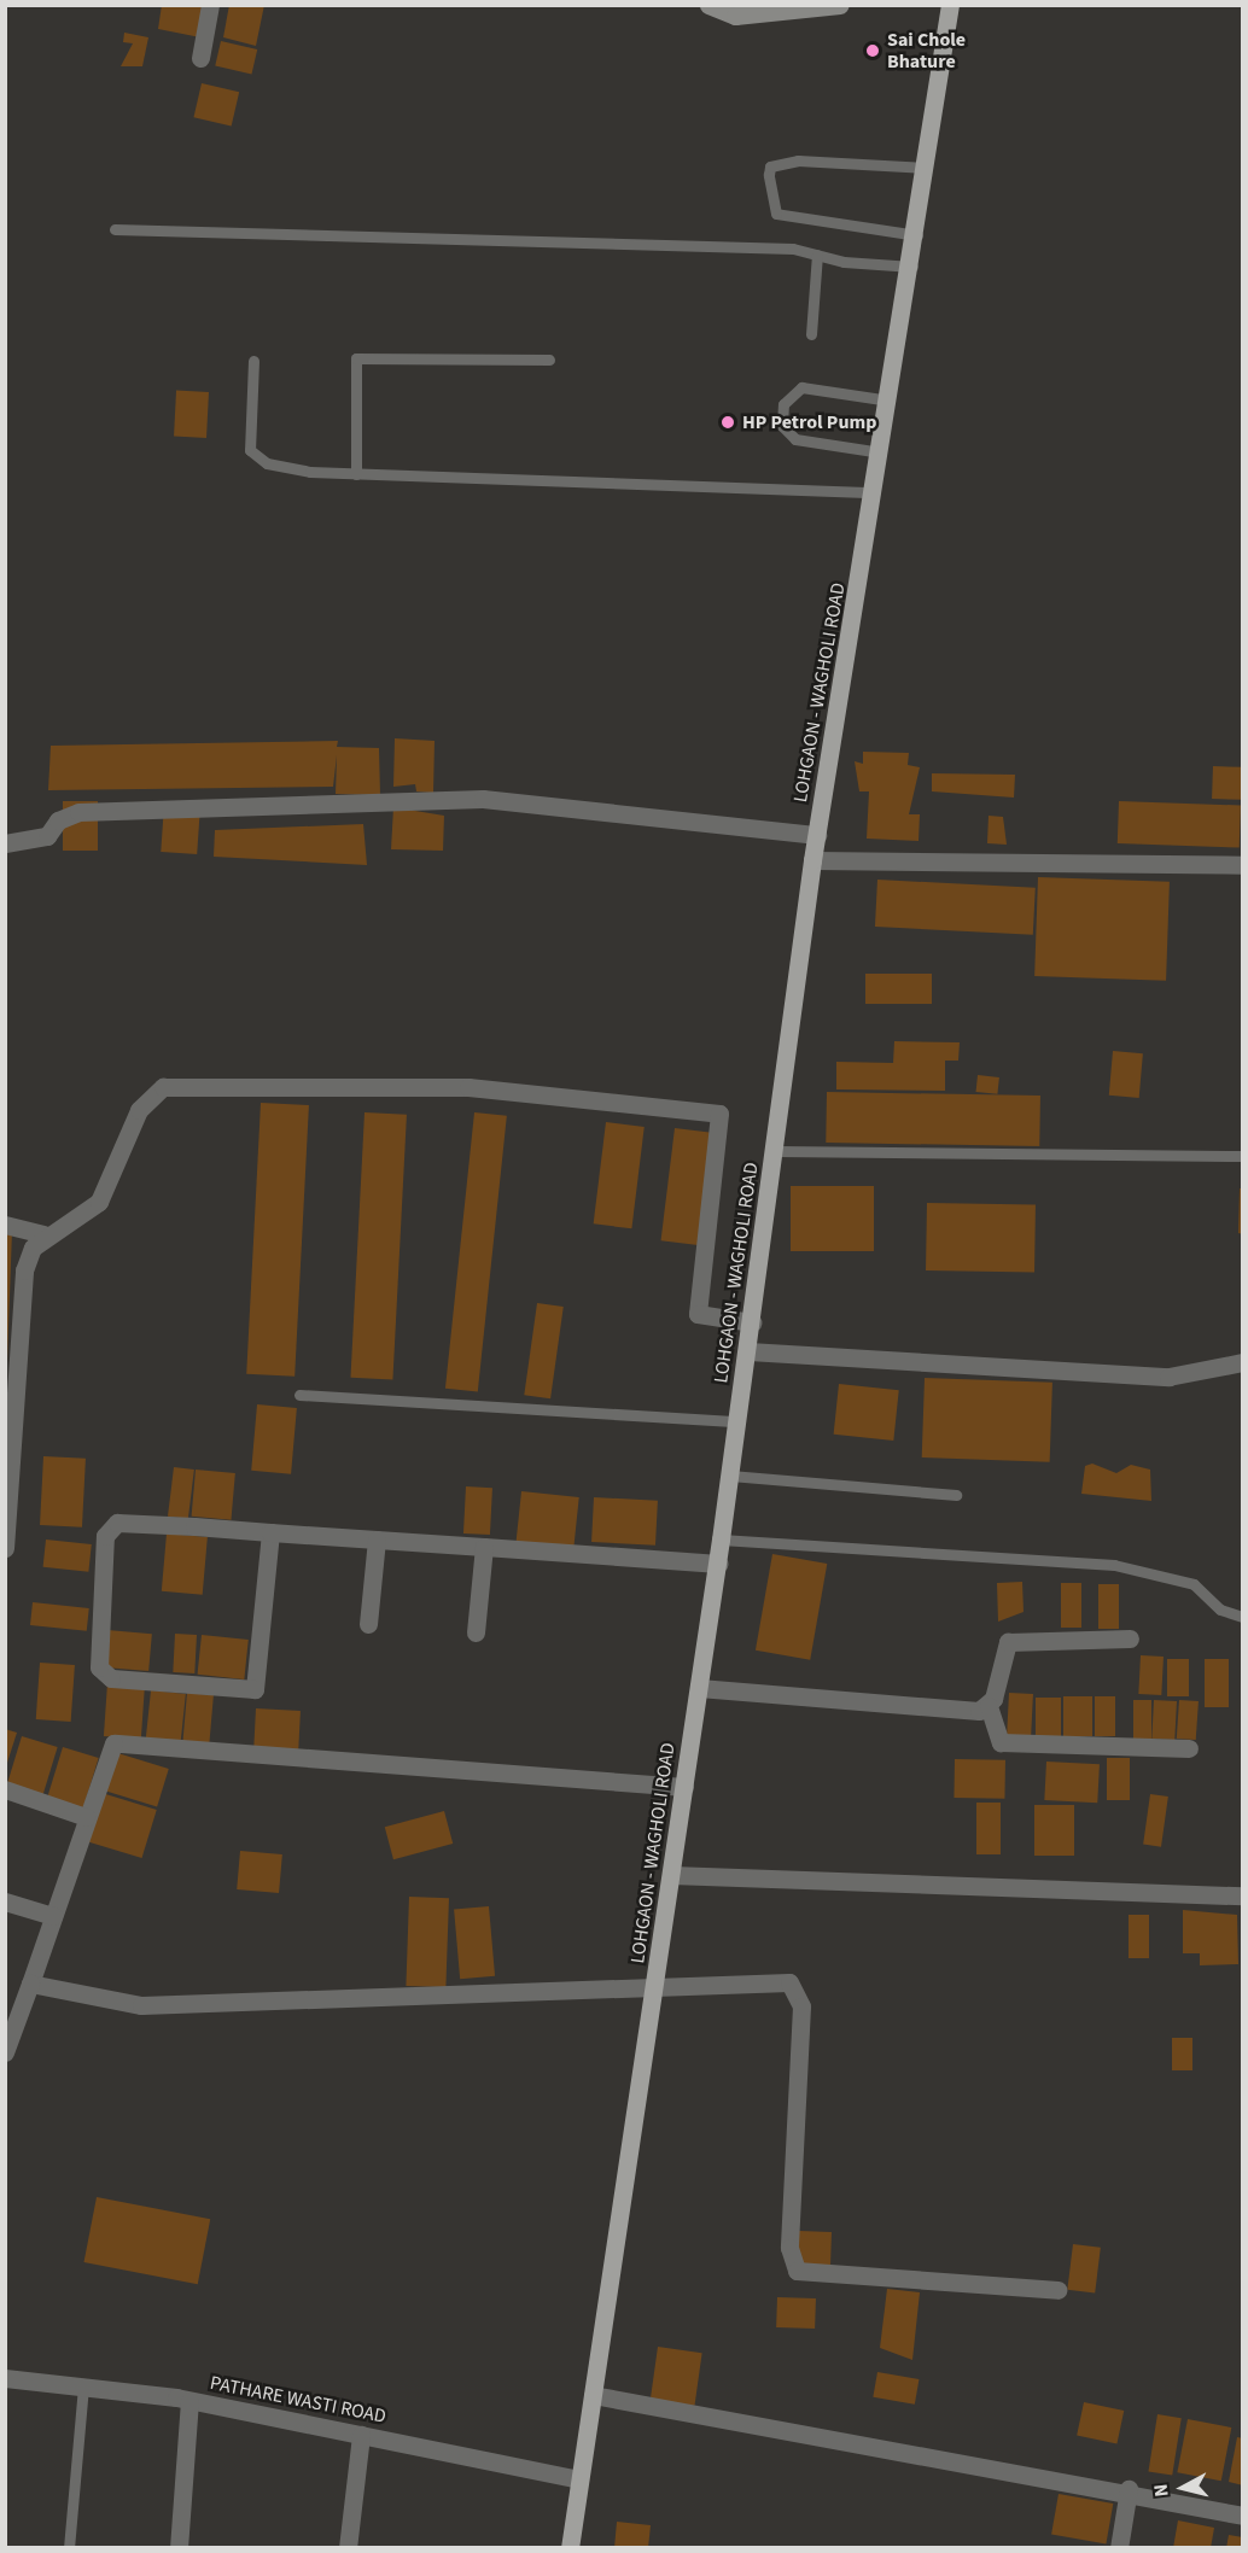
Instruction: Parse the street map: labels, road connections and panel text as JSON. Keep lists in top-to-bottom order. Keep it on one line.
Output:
{"streets":{"main road":["LOHGAON - WAGHOLI ROAD"],"street":["PATHARE WASTI ROAD"]},"crossings":[["LOHGAON - WAGHOLI ROAD","PATHARE WASTI ROAD"]],"places":["Sai Chole Bhature","HP Petrol Pump"],"north":"left"}
